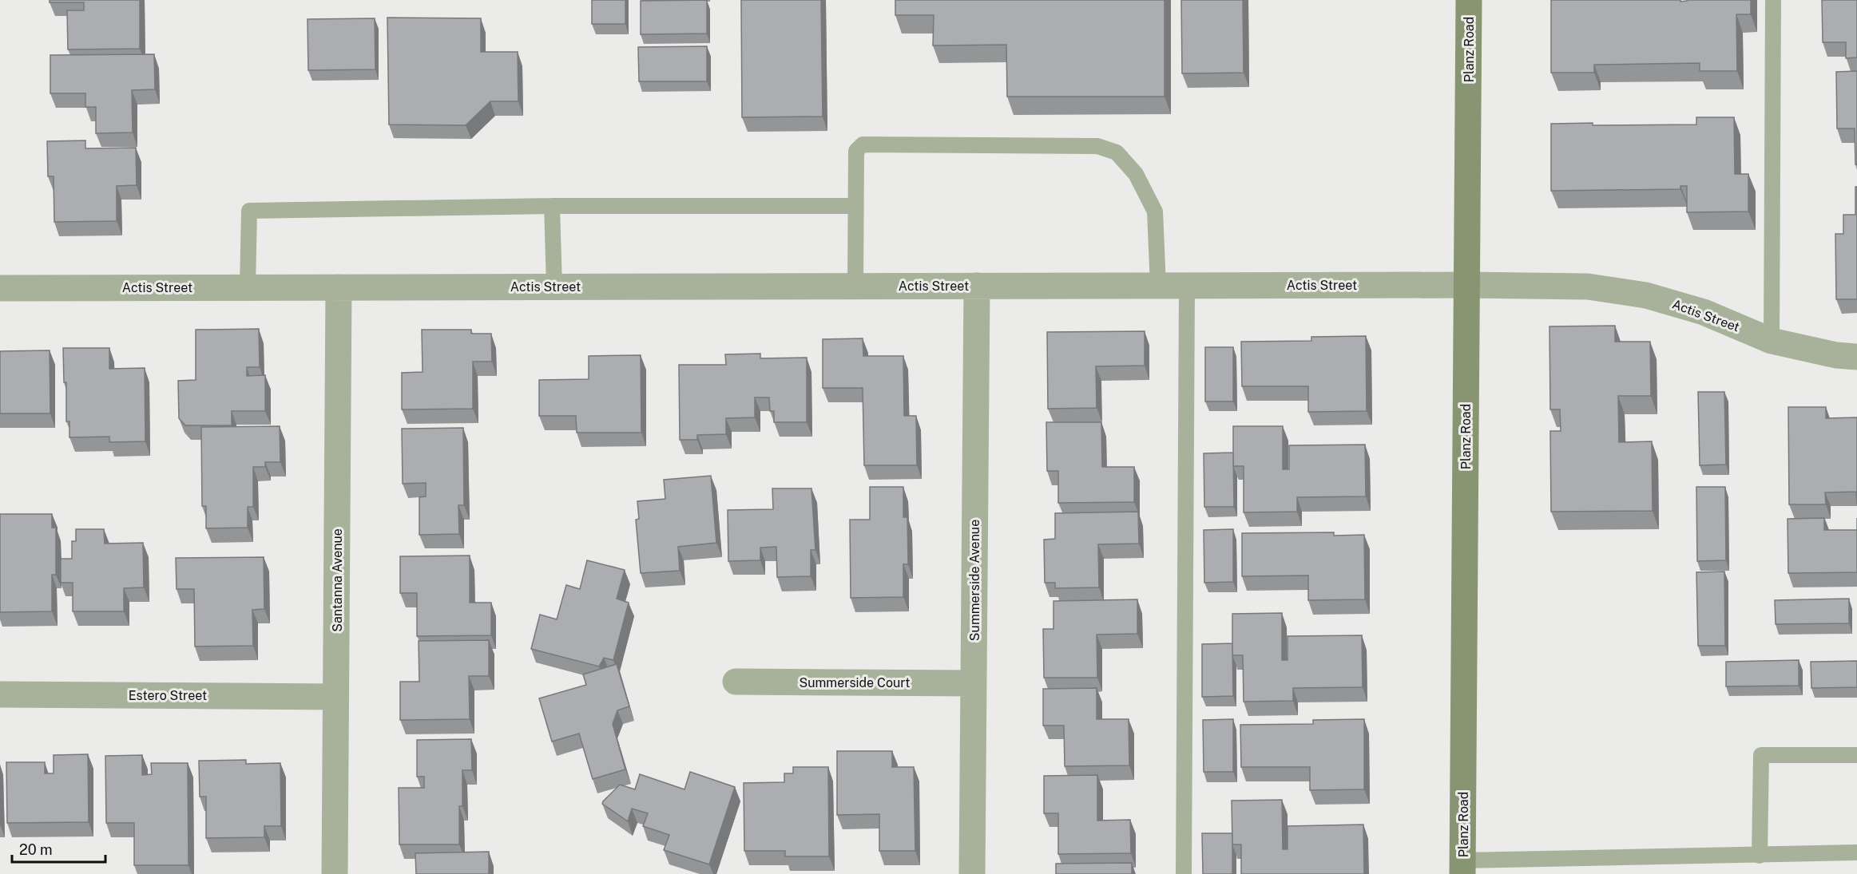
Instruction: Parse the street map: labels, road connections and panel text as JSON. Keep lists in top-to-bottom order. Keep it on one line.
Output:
{"streets":{"street":["Planz Road","Actis Street","Santanna Avenue","Summerside Avenue","Summerside Court","Estero Street"]},"crossings":[["Planz Road","Actis Street"],["Actis Street","Santanna Avenue"],["Actis Street","Summerside Avenue"],["Santanna Avenue","Estero Street"],["Summerside Avenue","Summerside Court"]],"scale_bar":"20 m"}
